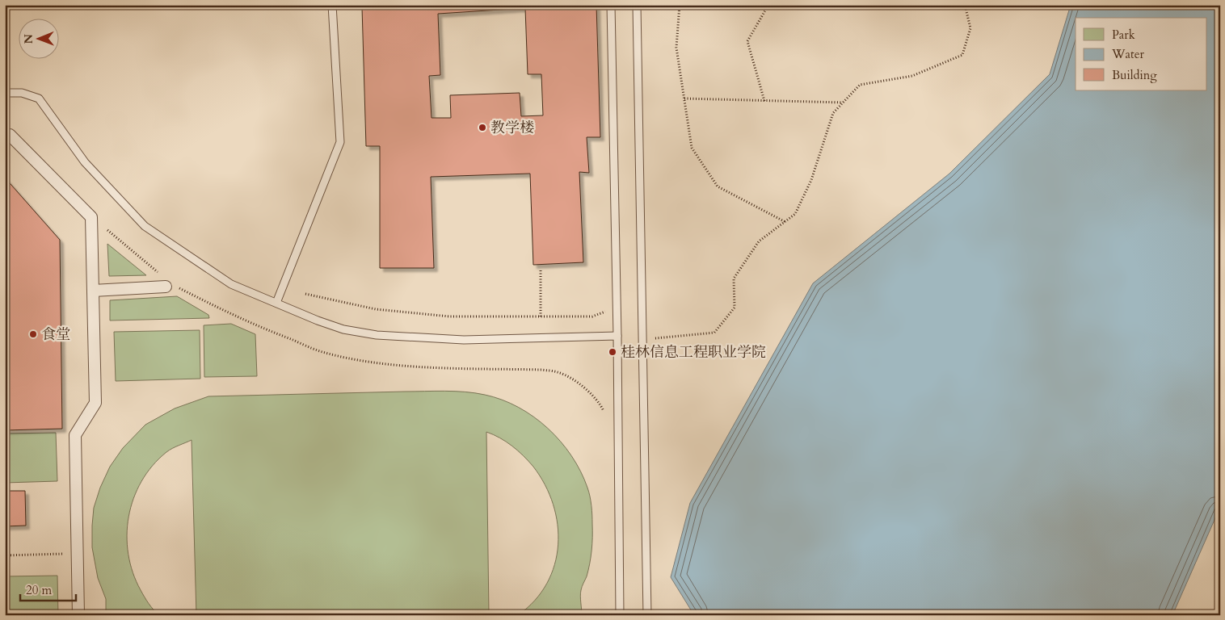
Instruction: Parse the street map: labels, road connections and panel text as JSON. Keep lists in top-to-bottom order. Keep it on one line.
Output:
{"places":["教学楼","食堂","桂林信息工程职业学院"],"legend":["Park","Water","Building"],"scale_bar":"20 m","north":"left"}
